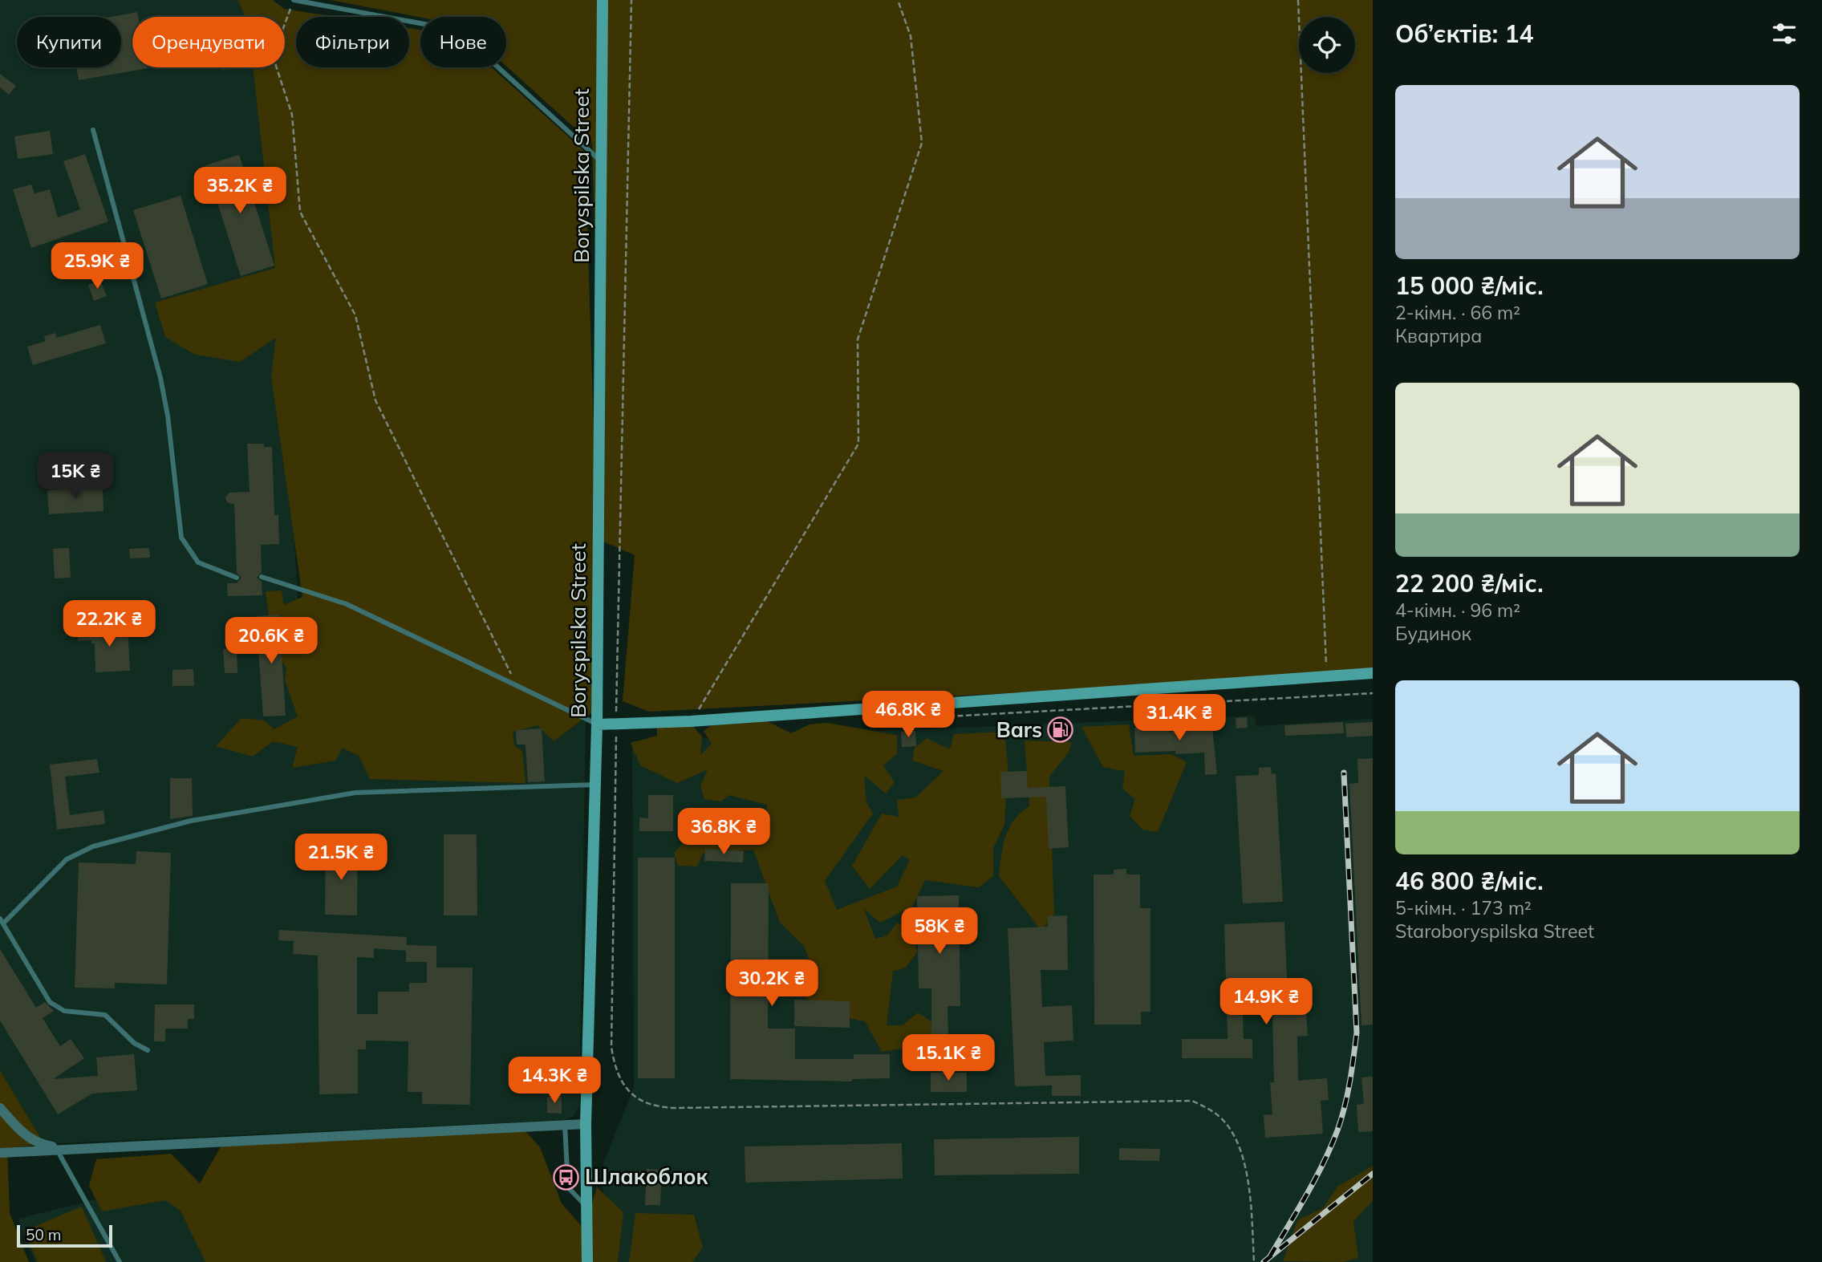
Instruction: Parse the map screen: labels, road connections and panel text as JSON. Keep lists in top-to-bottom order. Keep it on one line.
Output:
{"streets":{"main road":["Boryspilska Street"]},"places":{"fuel station":["Bars"],"bus stop":["Шлакоблок"]},"scale_bar":"50 m","page":{"heading":"Об’єктів: 14","chip":["Купити","Орендувати","Фільтри","Нове"],"list":[{"name":"15 000 ₴/міс.","note":"2-кімн. · 66 m² · Квартира"},{"name":"22 200 ₴/міс.","note":"4-кімн. · 96 m² · Будинок"},{"name":"46 800 ₴/міс.","note":"5-кімн. · 173 m² · Staroboryspilska Street"}],"price":["35.2K ₴","25.9K ₴","15K ₴","22.2K ₴","20.6K ₴","46.8K ₴","31.4K ₴","36.8K ₴","21.5K ₴","58K ₴","30.2K ₴","14.9K ₴","15.1K ₴","14.3K ₴"],"scale":"50 m"}}
